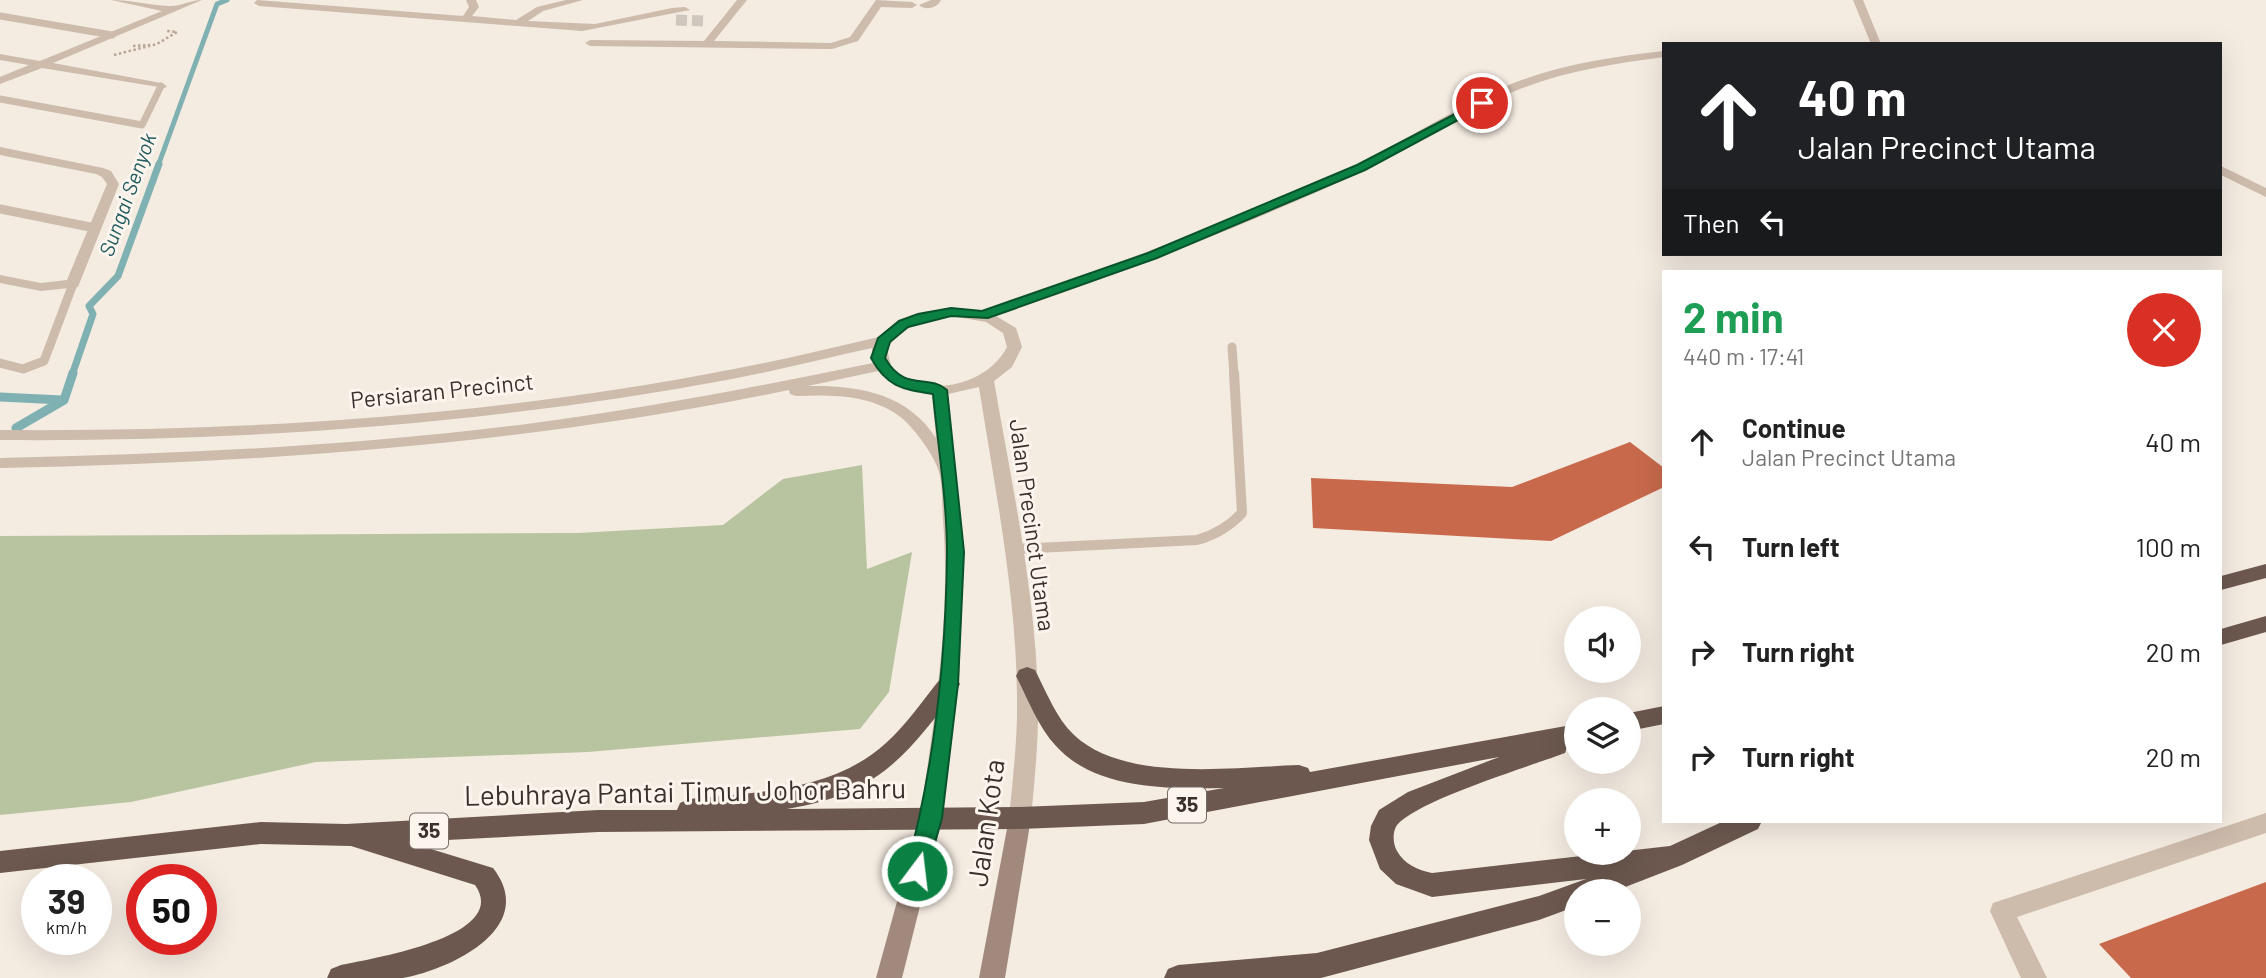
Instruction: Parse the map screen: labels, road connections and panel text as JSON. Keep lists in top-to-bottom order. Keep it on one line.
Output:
{"streets":{"highway":["Lebuhraya Pantai Timur Johor Bahru","35"],"main road":["Jalan Kota"],"street":["Persiaran Precinct","Jalan Precinct Utama"]},"crossings":[["Persiaran Precinct","Jalan Precinct Utama"],["Jalan Precinct Utama","Jalan Kota"],["Lebuhraya Pantai Timur Johor Bahru","Jalan Kota"]],"water":["Sungai Senyok"],"page":{"turn":["40 m","Jalan Precinct Utama"],"then":"Then","heading":["2 min","440 m · 17:41"],"list":[{"name":"Continue","note":"Jalan Precinct Utama","value":"40 m"},{"name":"Turn left","value":"100 m"},{"name":"Turn right","value":"20 m"},{"name":"Turn right","value":"20 m"}],"map_buttons":["+","−"],"speed":"39 km/h","limit":"50"}}
